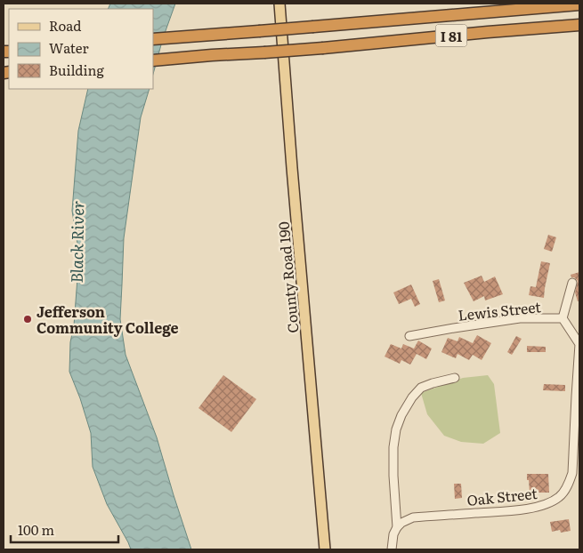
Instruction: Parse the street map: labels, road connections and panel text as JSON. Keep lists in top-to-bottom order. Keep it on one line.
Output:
{"streets":{"highway":["I 81"],"main road":["County Road 190"],"street":["Lewis Street","Oak Street"]},"crossings":[["Lewis Street","Oak Street"]],"water":["Black River"],"places":["Jefferson Community College"],"legend":["Road","Water","Building"],"scale_bar":"100 m"}
